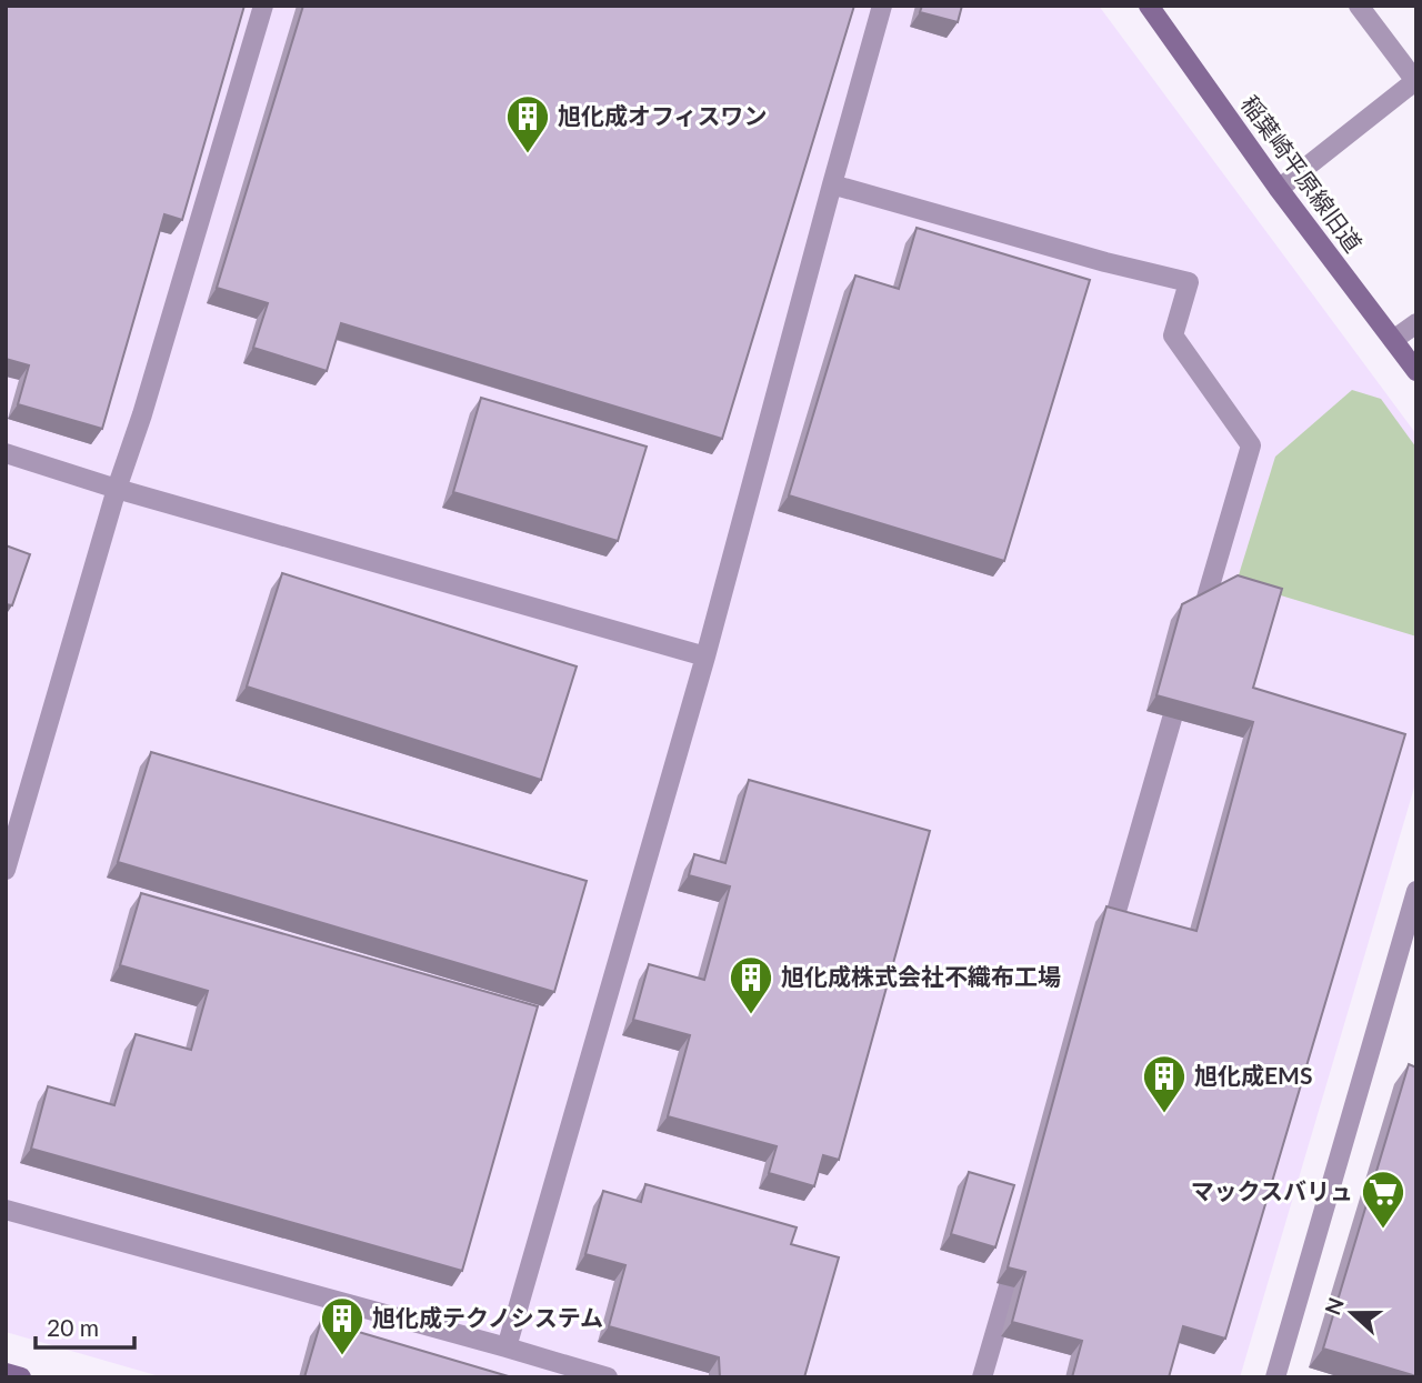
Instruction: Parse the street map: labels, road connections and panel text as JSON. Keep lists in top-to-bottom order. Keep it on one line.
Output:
{"streets":{"street":["稲葉崎平原線旧道"]},"places":{"building":["旭化成オフィスワン","旭化成株式会社不織布工場","旭化成EMS","旭化成テクノシステム"],"supermarket":["マックスバリュ"]},"scale_bar":"20 m","north":"left"}
